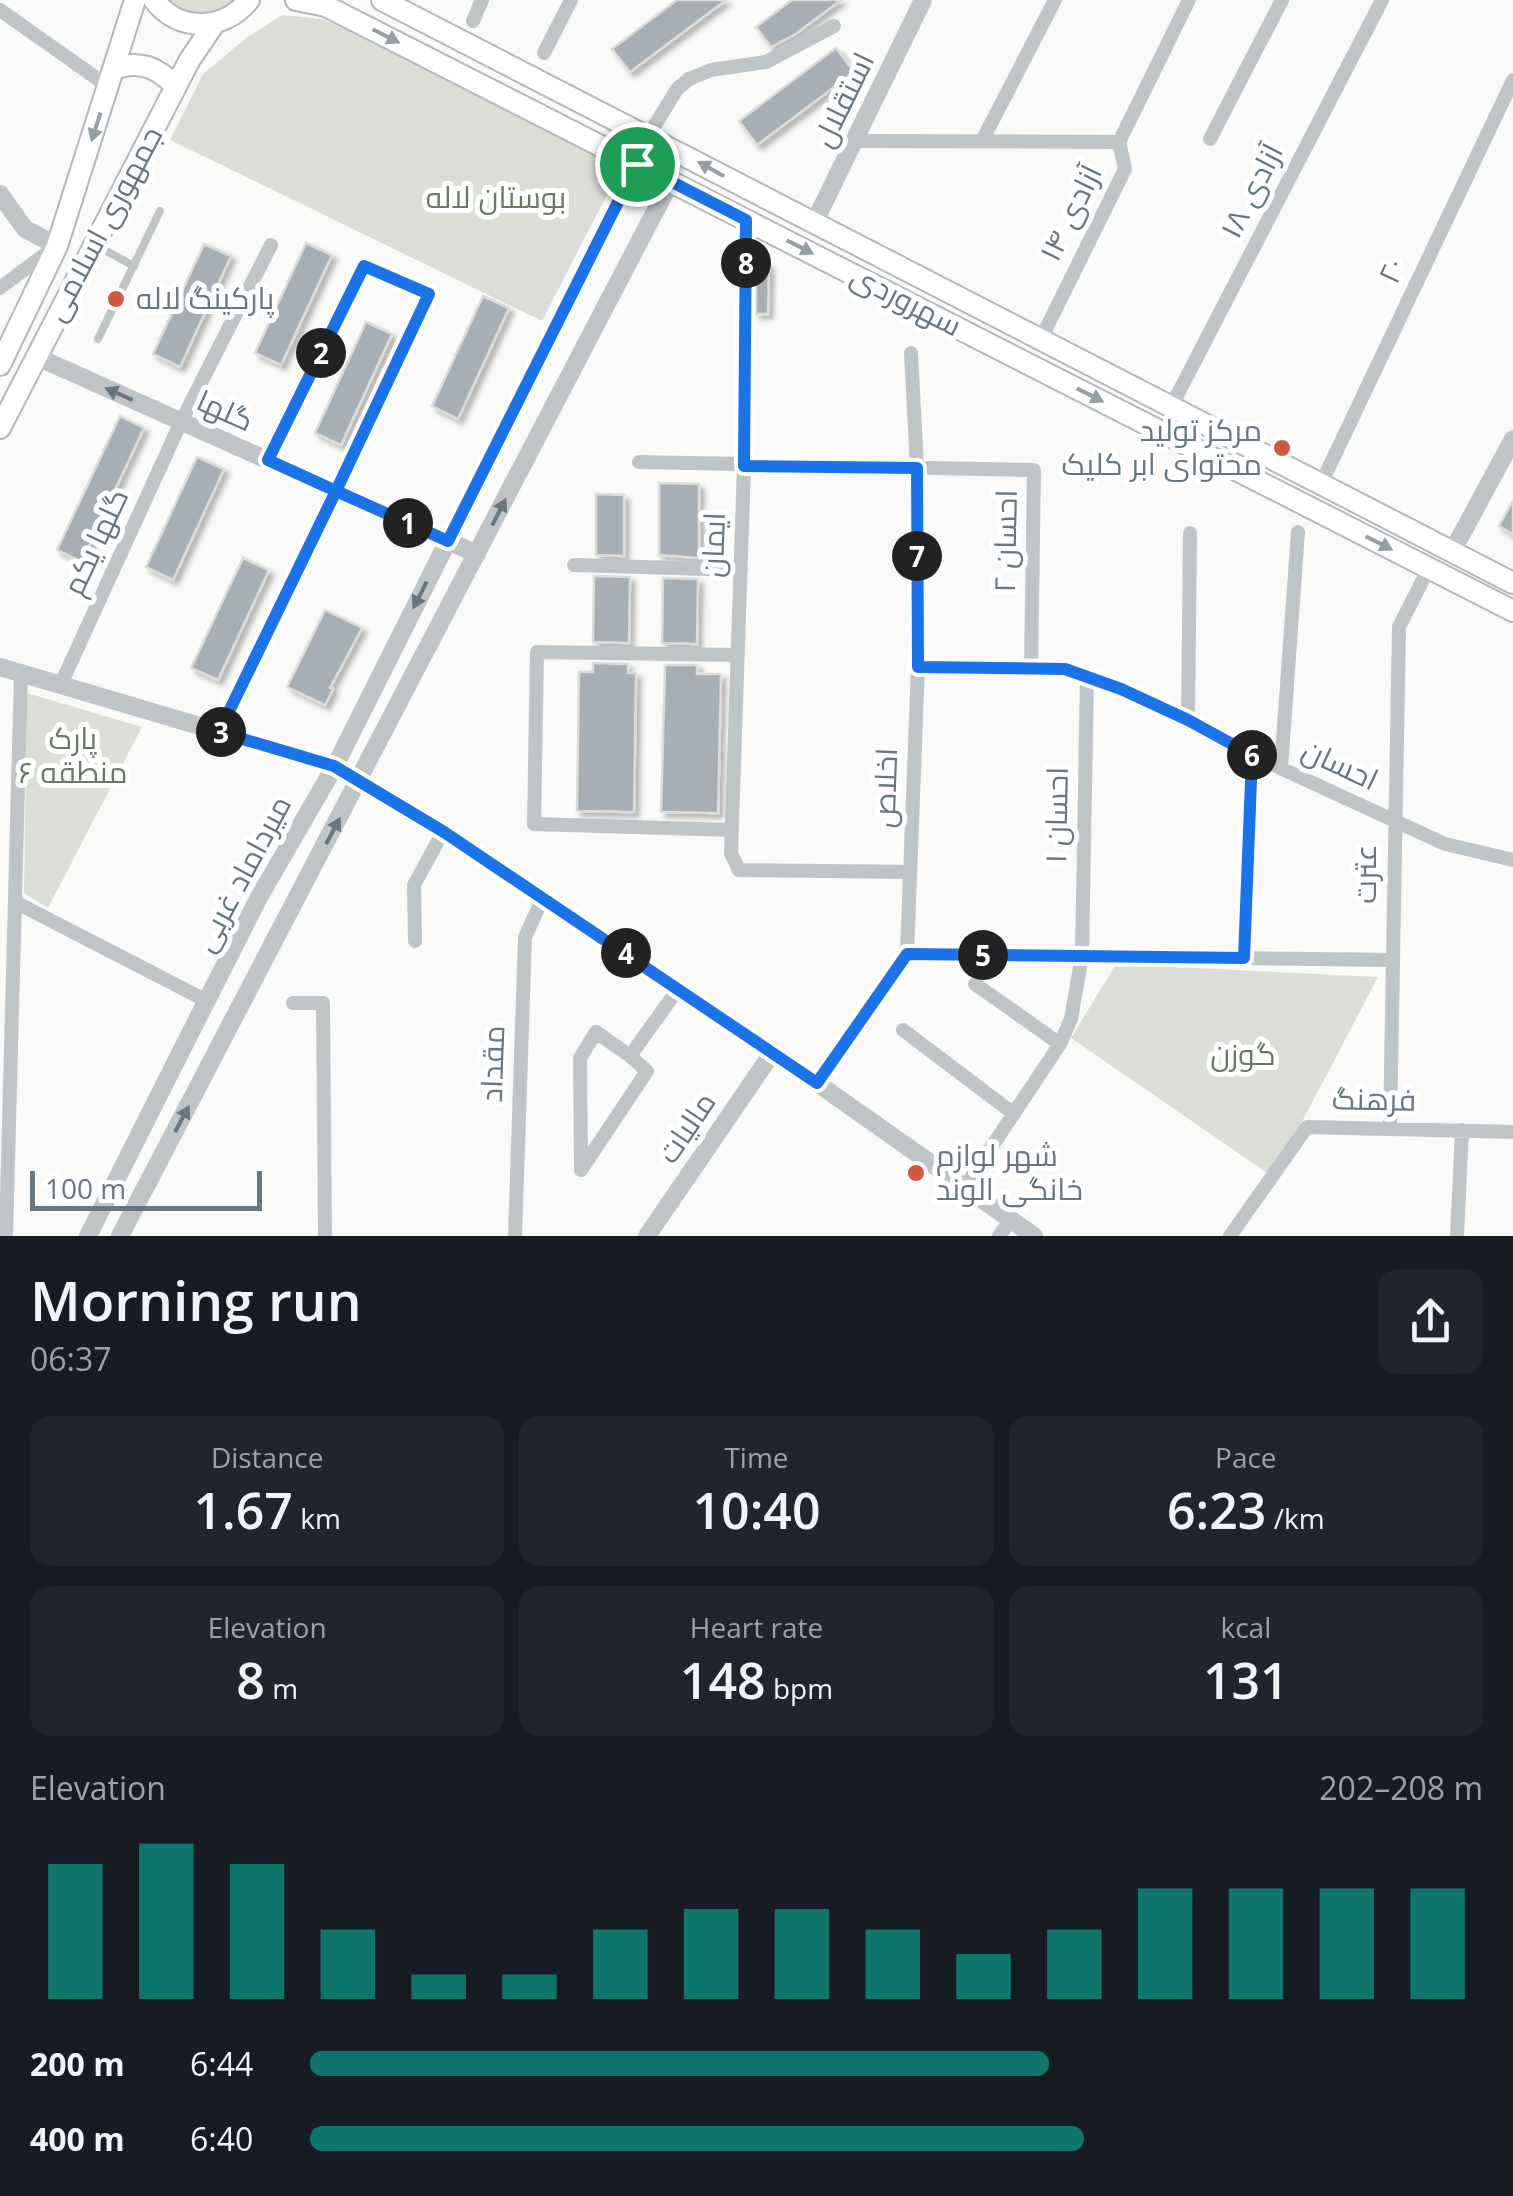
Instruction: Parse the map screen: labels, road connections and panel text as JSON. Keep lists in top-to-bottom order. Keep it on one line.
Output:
{"streets":{"main road":["جمهوری اسلامی","سهروردی"],"street":["استقلال","آزادی ۱۸","آزادی ۱۴","۲۰","گلها","احسان ۲","گلها یکم","ایمان","احسان","اخلاص","احسان ۱","میرداماد غربی","عترت","مقداد","فرهنگ","مالیات"]},"crossings":[["استقلال","سهروردی"],["آزادی ۱۸","سهروردی"],["آزادی ۱۴","سهروردی"],["جمهوری اسلامی","گلها"],["۲۰","سهروردی"],["سهروردی","ایمان"],["سهروردی","میرداماد غربی"],["سهروردی","عترت"],["گلها","گلها یکم"],["گلها","میرداماد غربی"],["احسان ۲","احسان"],["احسان ۲","اخلاص"],["ایمان","اخلاص"],["احسان","اخلاص"],["احسان","احسان ۱"],["احسان","عترت"],["عترت","فرهنگ"]],"parks":["بوستان لاله","پارک منطقه ۶","گوزن"],"places":["پارکینگ لاله","مرکز تولید محتوای ابر کلیک","شهر لوازم خانگی الوند"],"scale_bar":"100 m","page":{"pins":["8","2","1","7","3","6","4","5"],"scale":"100 m","heading":["Morning run","06:37"],"stats":[["Distance","1.67 km"],["Time","10:40"],["Pace","6:23 /km"],["Elevation","8 m"],["Heart rate","148 bpm"],["kcal","131"]],"chart":["Elevation","202–208 m"],"list":[{"name":"200 m","note":"6:44"},{"name":"400 m","note":"6:40"}]}}
